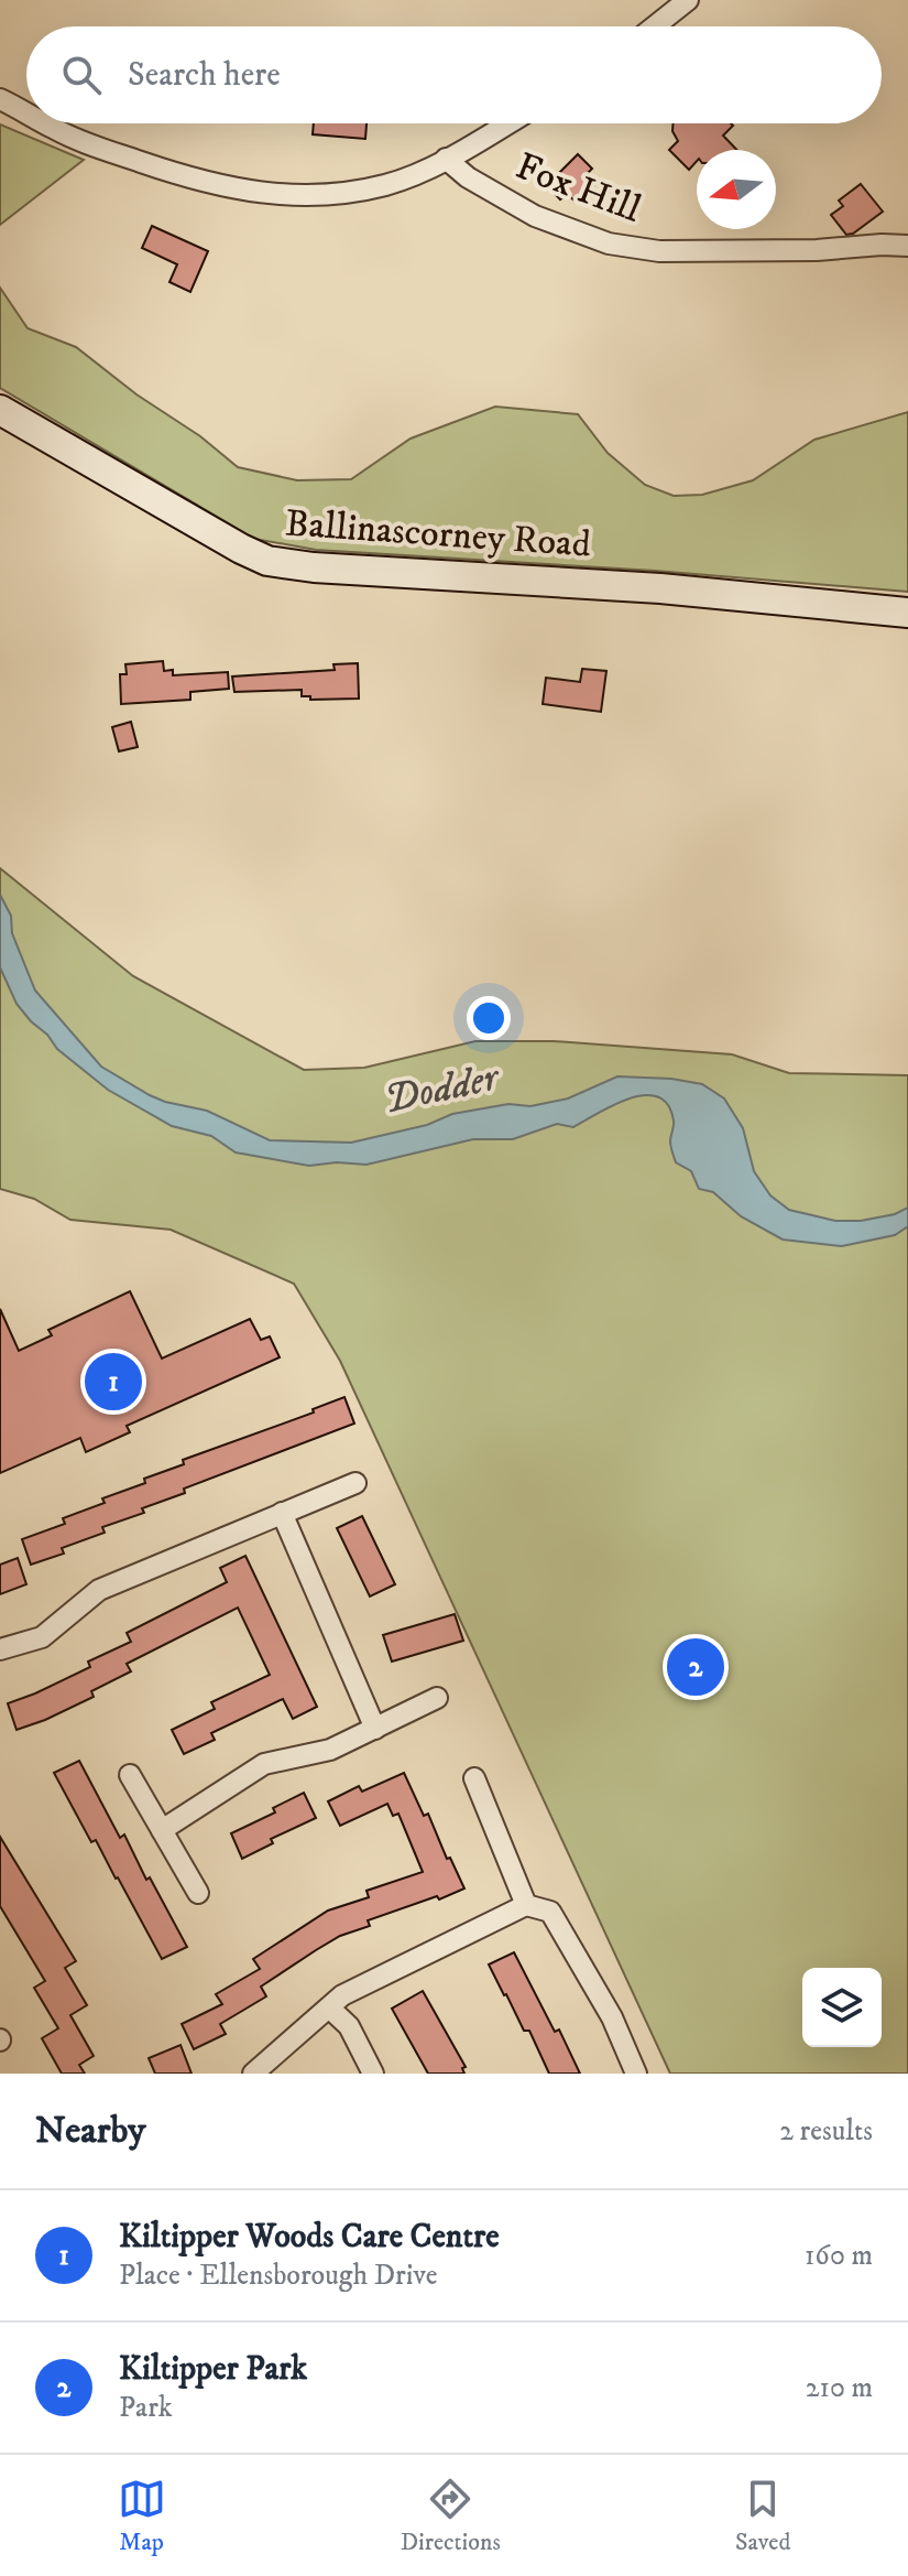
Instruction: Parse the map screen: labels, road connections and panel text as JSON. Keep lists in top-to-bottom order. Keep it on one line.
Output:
{"streets":{"main road":["Ballinascorney Road"],"street":["Fox Hill"]},"water":["Dodder"],"north":"left","page":{"search":"Search here","pins":["1","2"],"heading":["Nearby","2 results"],"list":[{"mark":"1","name":"Kiltipper Woods Care Centre","note":"Place · Ellensborough Drive","value":"160 m"},{"mark":"2","name":"Kiltipper Park","note":"Park","value":"210 m"}],"nav":["Map","Directions","Saved"]}}
